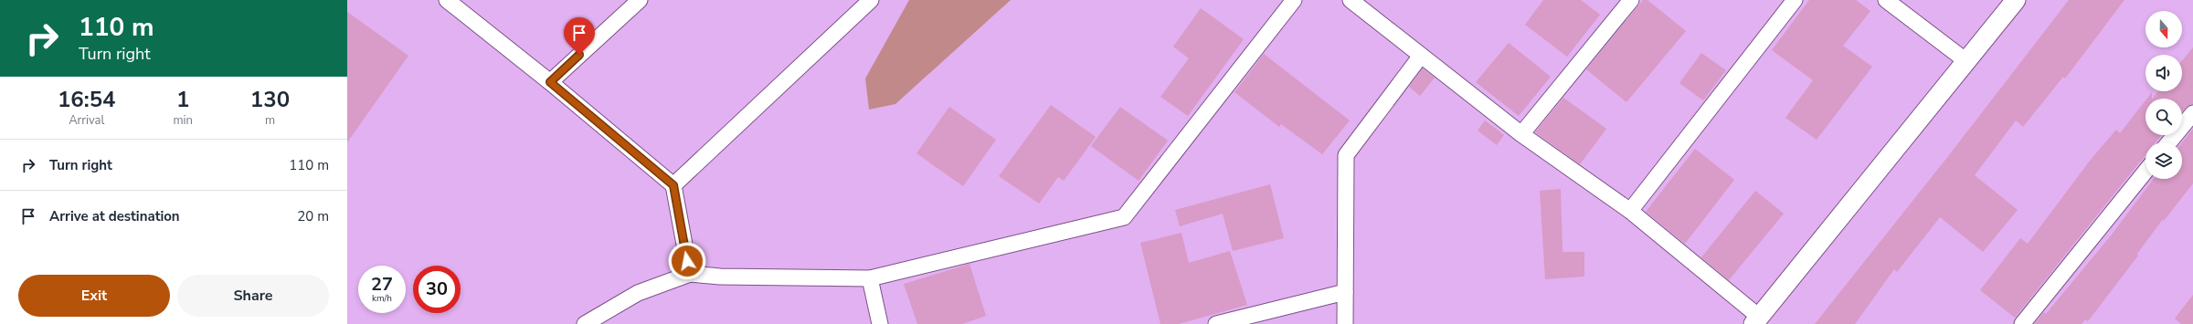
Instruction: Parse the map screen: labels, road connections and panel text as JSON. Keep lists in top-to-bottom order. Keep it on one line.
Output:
{"north":"bottom","page":{"turn":["110 m","Turn right"],"eta":["16:54","Arrival","1","min","130","m"],"list":[{"name":"Turn right","value":"110 m"},{"name":"Arrive at destination","value":"20 m"}],"speed":"27 km/h","limit":"30","buttons":["Exit","Share"]}}
